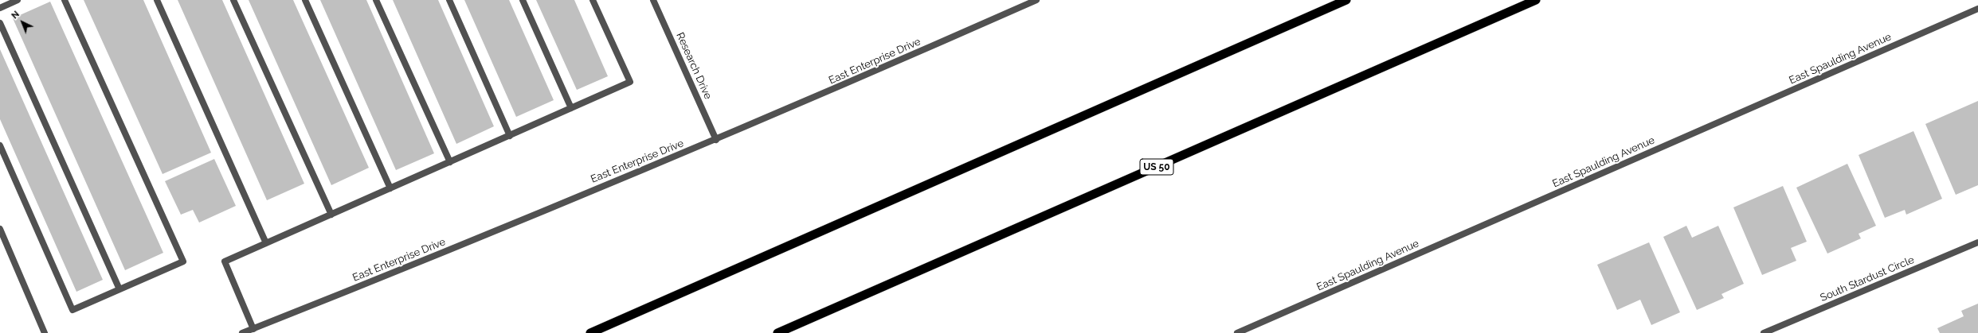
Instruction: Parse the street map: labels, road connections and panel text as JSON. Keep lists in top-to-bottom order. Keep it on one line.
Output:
{"streets":{"highway":["US 50"],"street":["East Spaulding Avenue","East Enterprise Drive","Research Drive","South Stardust Circle"]},"crossings":[["East Enterprise Drive","Research Drive"]],"north":"top left"}
